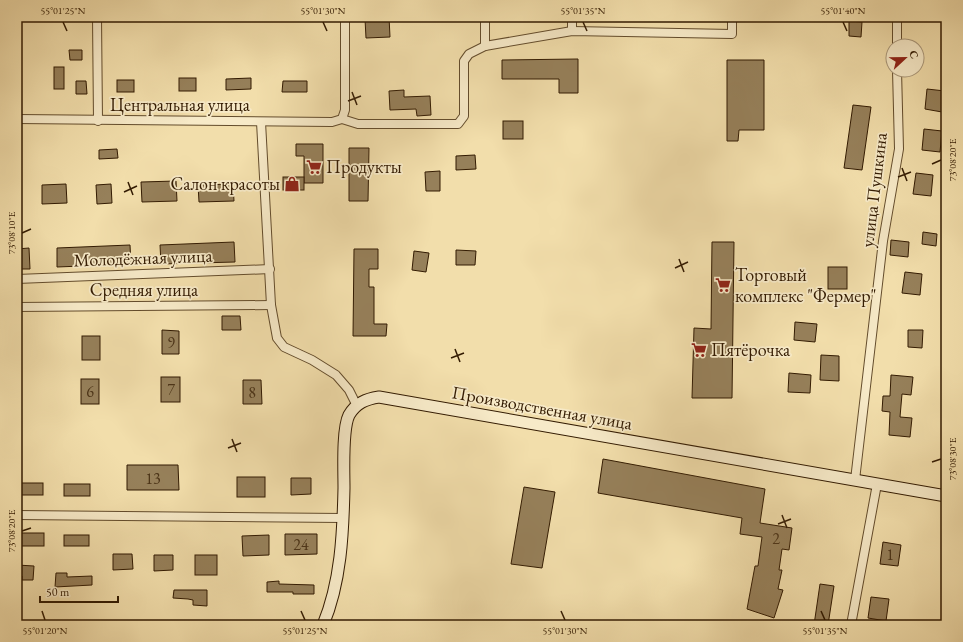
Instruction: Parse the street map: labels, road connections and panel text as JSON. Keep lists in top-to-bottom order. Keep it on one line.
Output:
{"streets":{"street":["Центральная улица","улица Пушкина","Молодёжная улица","Средняя улица","Производственная улица"]},"crossings":[["улица Пушкина","Производственная улица"]],"places":{"supermarket":["Продукты","Торговый комплекс \"Фермер\"","Пятёрочка"],"shop":["Салон красоты"]},"house_numbers":["9","7","6","8","13","2","24","1"],"scale_bar":"50 m","north":"right","coordinates":["55°01'25\"N","55°01'30\"N","55°01'35\"N","55°01'40\"N","73°08'20\"E","73°08'10\"E","73°08'30\"E","55°01'20\"N"]}
